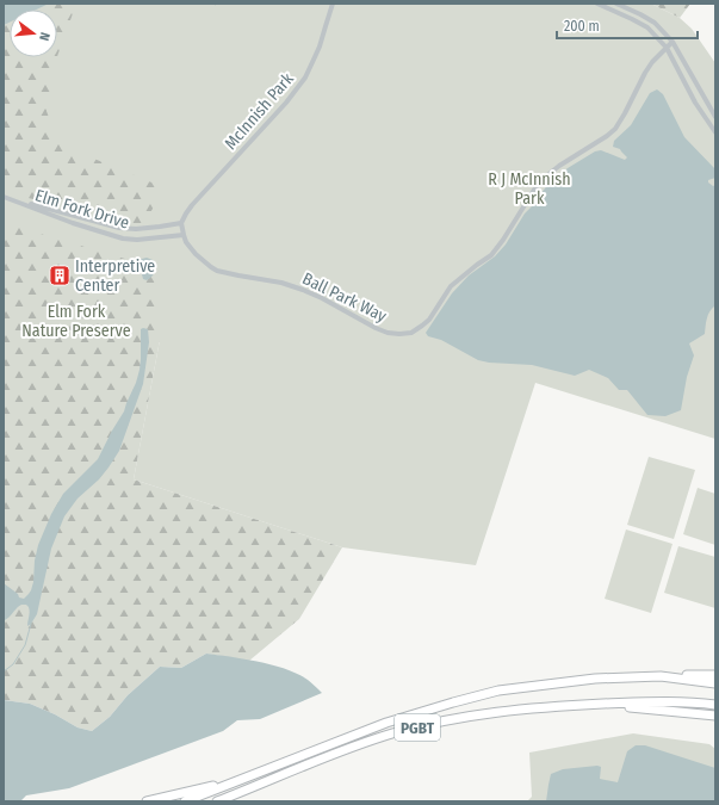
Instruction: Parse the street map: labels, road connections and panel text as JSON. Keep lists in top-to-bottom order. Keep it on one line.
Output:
{"streets":{"highway":["PGBT"],"street":["McInnish Park","Elm Fork Drive","Ball Park Way"]},"crossings":[["McInnish Park","Elm Fork Drive"],["McInnish Park","Ball Park Way"],["Elm Fork Drive","Ball Park Way"]],"parks":["R J McInnish Park","Elm Fork Nature Preserve"],"places":{"building":["Interpretive Center"]},"scale_bar":"200 m","north":"right"}
